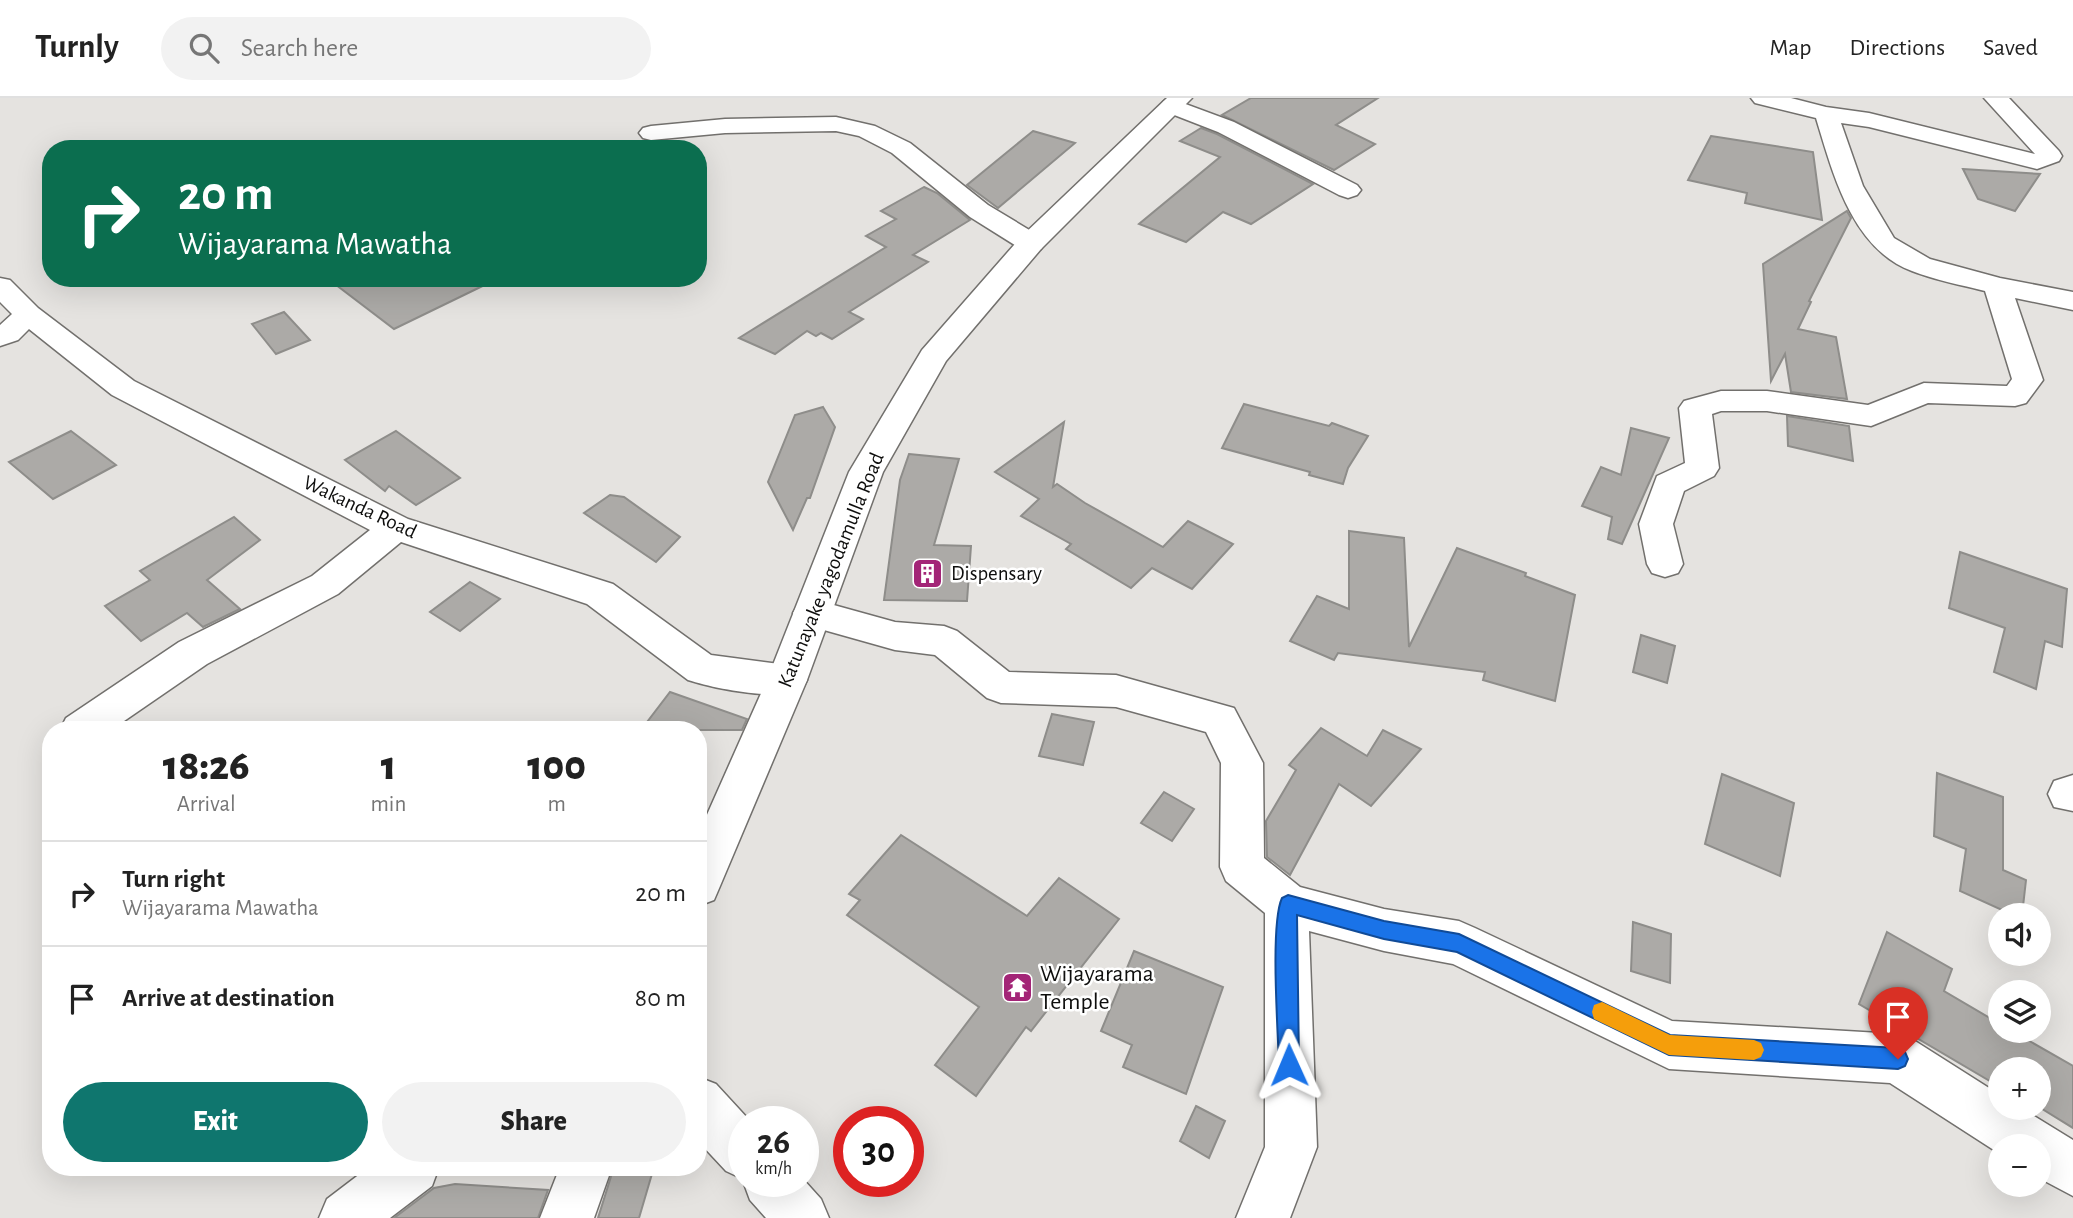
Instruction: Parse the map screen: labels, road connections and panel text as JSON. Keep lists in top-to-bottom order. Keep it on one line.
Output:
{"streets":{"street":["Wakanda Road","Katunayake yagodamulla Road"]},"crossings":[["Wakanda Road","Katunayake yagodamulla Road"]],"places":{"building":["Dispensary"],"temple":["Wijayarama Temple"]},"page":{"header":"Turnly","search":"Search here","nav":["Map","Directions","Saved"],"turn":["20 m","Wijayarama Mawatha"],"eta":["18:26","Arrival","1","min","100","m"],"list":[{"name":"Turn right","note":"Wijayarama Mawatha","value":"20 m"},{"name":"Arrive at destination","value":"80 m"}],"map_buttons":["+","−"],"buttons":["Exit","Share"],"speed":"26 km/h","limit":"30"}}
